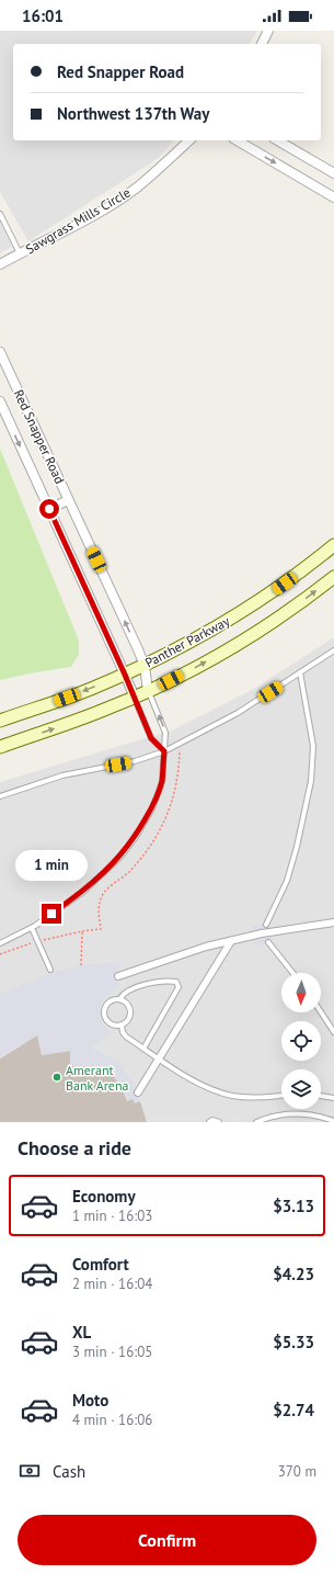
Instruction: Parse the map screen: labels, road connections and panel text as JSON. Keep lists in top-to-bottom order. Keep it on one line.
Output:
{"streets":{"main road":["Panther Parkway"],"street":["Sawgrass Mills Circle","Red Snapper Road"]},"crossings":[["Red Snapper Road","Panther Parkway"]],"places":["Amerant Bank Arena"],"north":"bottom","page":{"status":"16:01","banner":["Red Snapper Road","Northwest 137th Way"],"bubble":"1 min","heading":"Choose a ride","list":[{"name":"Economy","note":"1 min · 16:03","value":"$3.13"},{"name":"Comfort","note":"2 min · 16:04","value":"$4.23"},{"name":"XL","note":"3 min · 16:05","value":"$5.33"},{"name":"Moto","note":"4 min · 16:06","value":"$2.74"}],"pay":["Cash","370 m"],"buttons":"Confirm"}}
